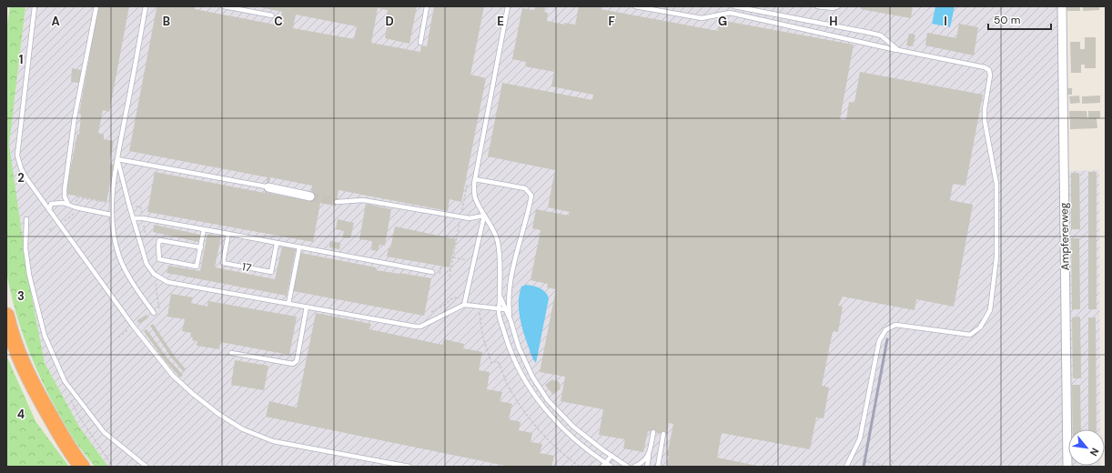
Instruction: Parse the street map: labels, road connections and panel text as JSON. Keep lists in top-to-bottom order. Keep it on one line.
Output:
{"streets":{"street":["Ampfererweg"],"lane":["17"]},"scale_bar":"50 m","north":"bottom right","grid":{"columns":["A","B","C","D","E","F","G","H","I"],"rows":["1","2","3","4"]}}
